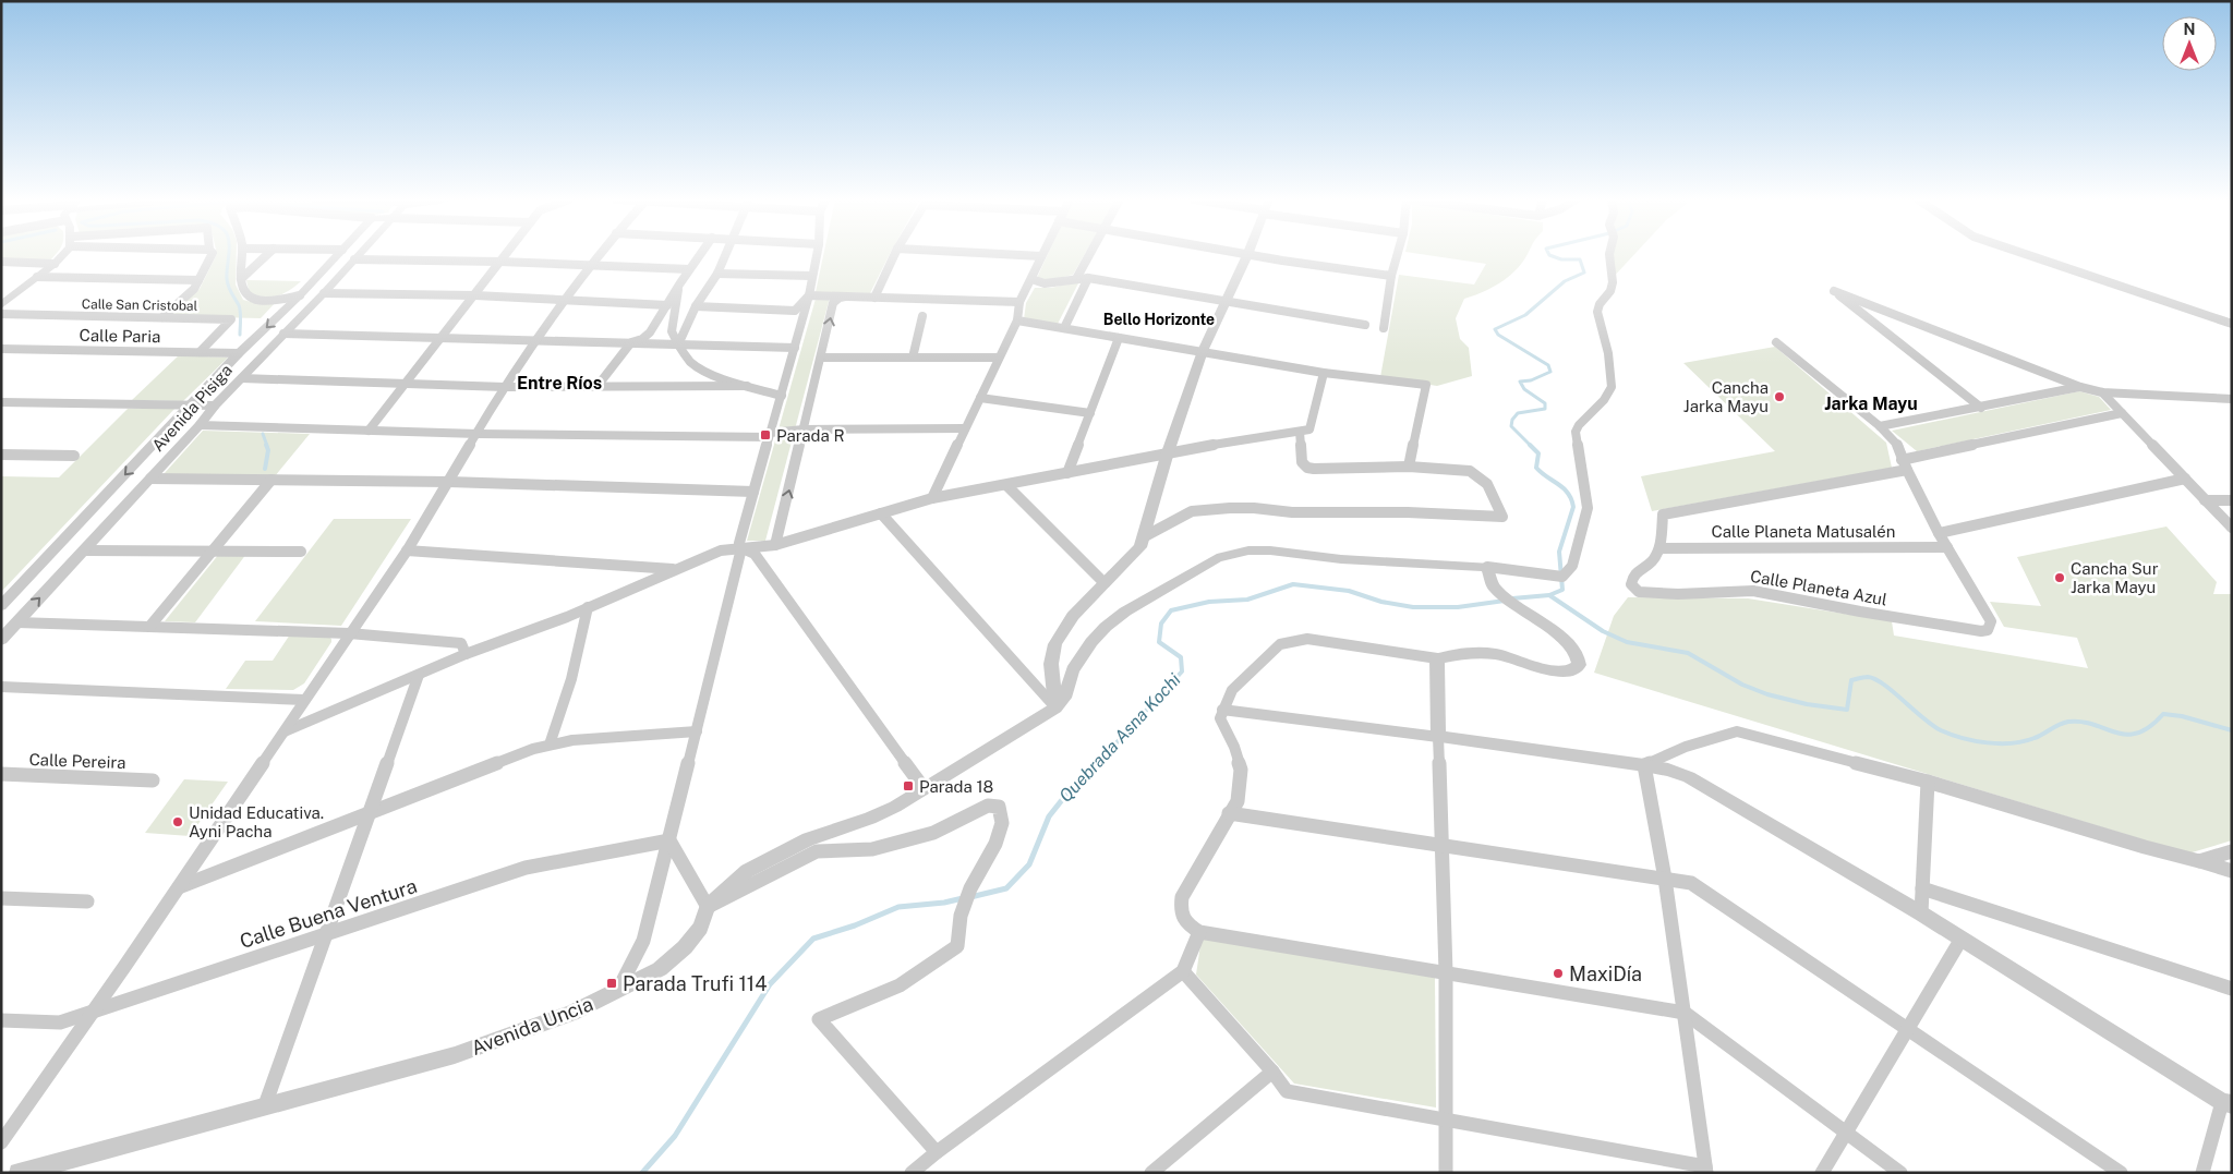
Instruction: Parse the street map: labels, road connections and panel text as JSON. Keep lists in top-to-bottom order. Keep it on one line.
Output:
{"streets":{"street":["Calle San Cristobal","Calle Paria","Avenida Pisiga","Calle Planeta Matusalén","Calle Planeta Azul","Calle Pereira","Calle Buena Ventura","Avenida Uncia"]},"crossings":[["Calle San Cristobal","Calle Paria"],["Calle Paria","Avenida Pisiga"],["Calle Planeta Matusalén","Calle Planeta Azul"]],"districts":["Bello Horizonte","Entre Ríos","Jarka Mayu"],"water":["Quebrada Asna Kochi"],"places":{"other":["Cancha Jarka Mayu","Cancha Sur Jarka Mayu","Unidad Educativa. Ayni Pacha","MaxiDía"],"transit":["Parada R","Parada 18","Parada Trufi 114"]},"north":"top"}
